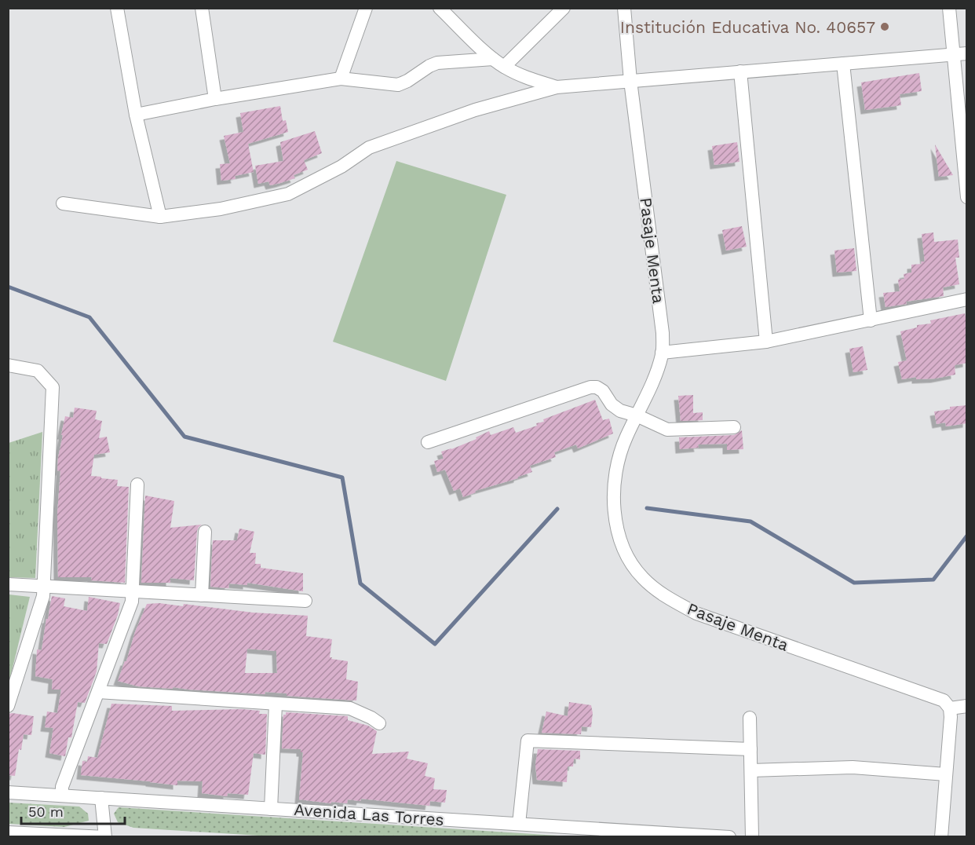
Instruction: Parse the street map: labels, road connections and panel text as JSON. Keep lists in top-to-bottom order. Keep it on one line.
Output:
{"streets":{"street":["Pasaje Menta","Avenida Las Torres"]},"places":["Institución Educativa No. 40657"],"scale_bar":"50 m"}
